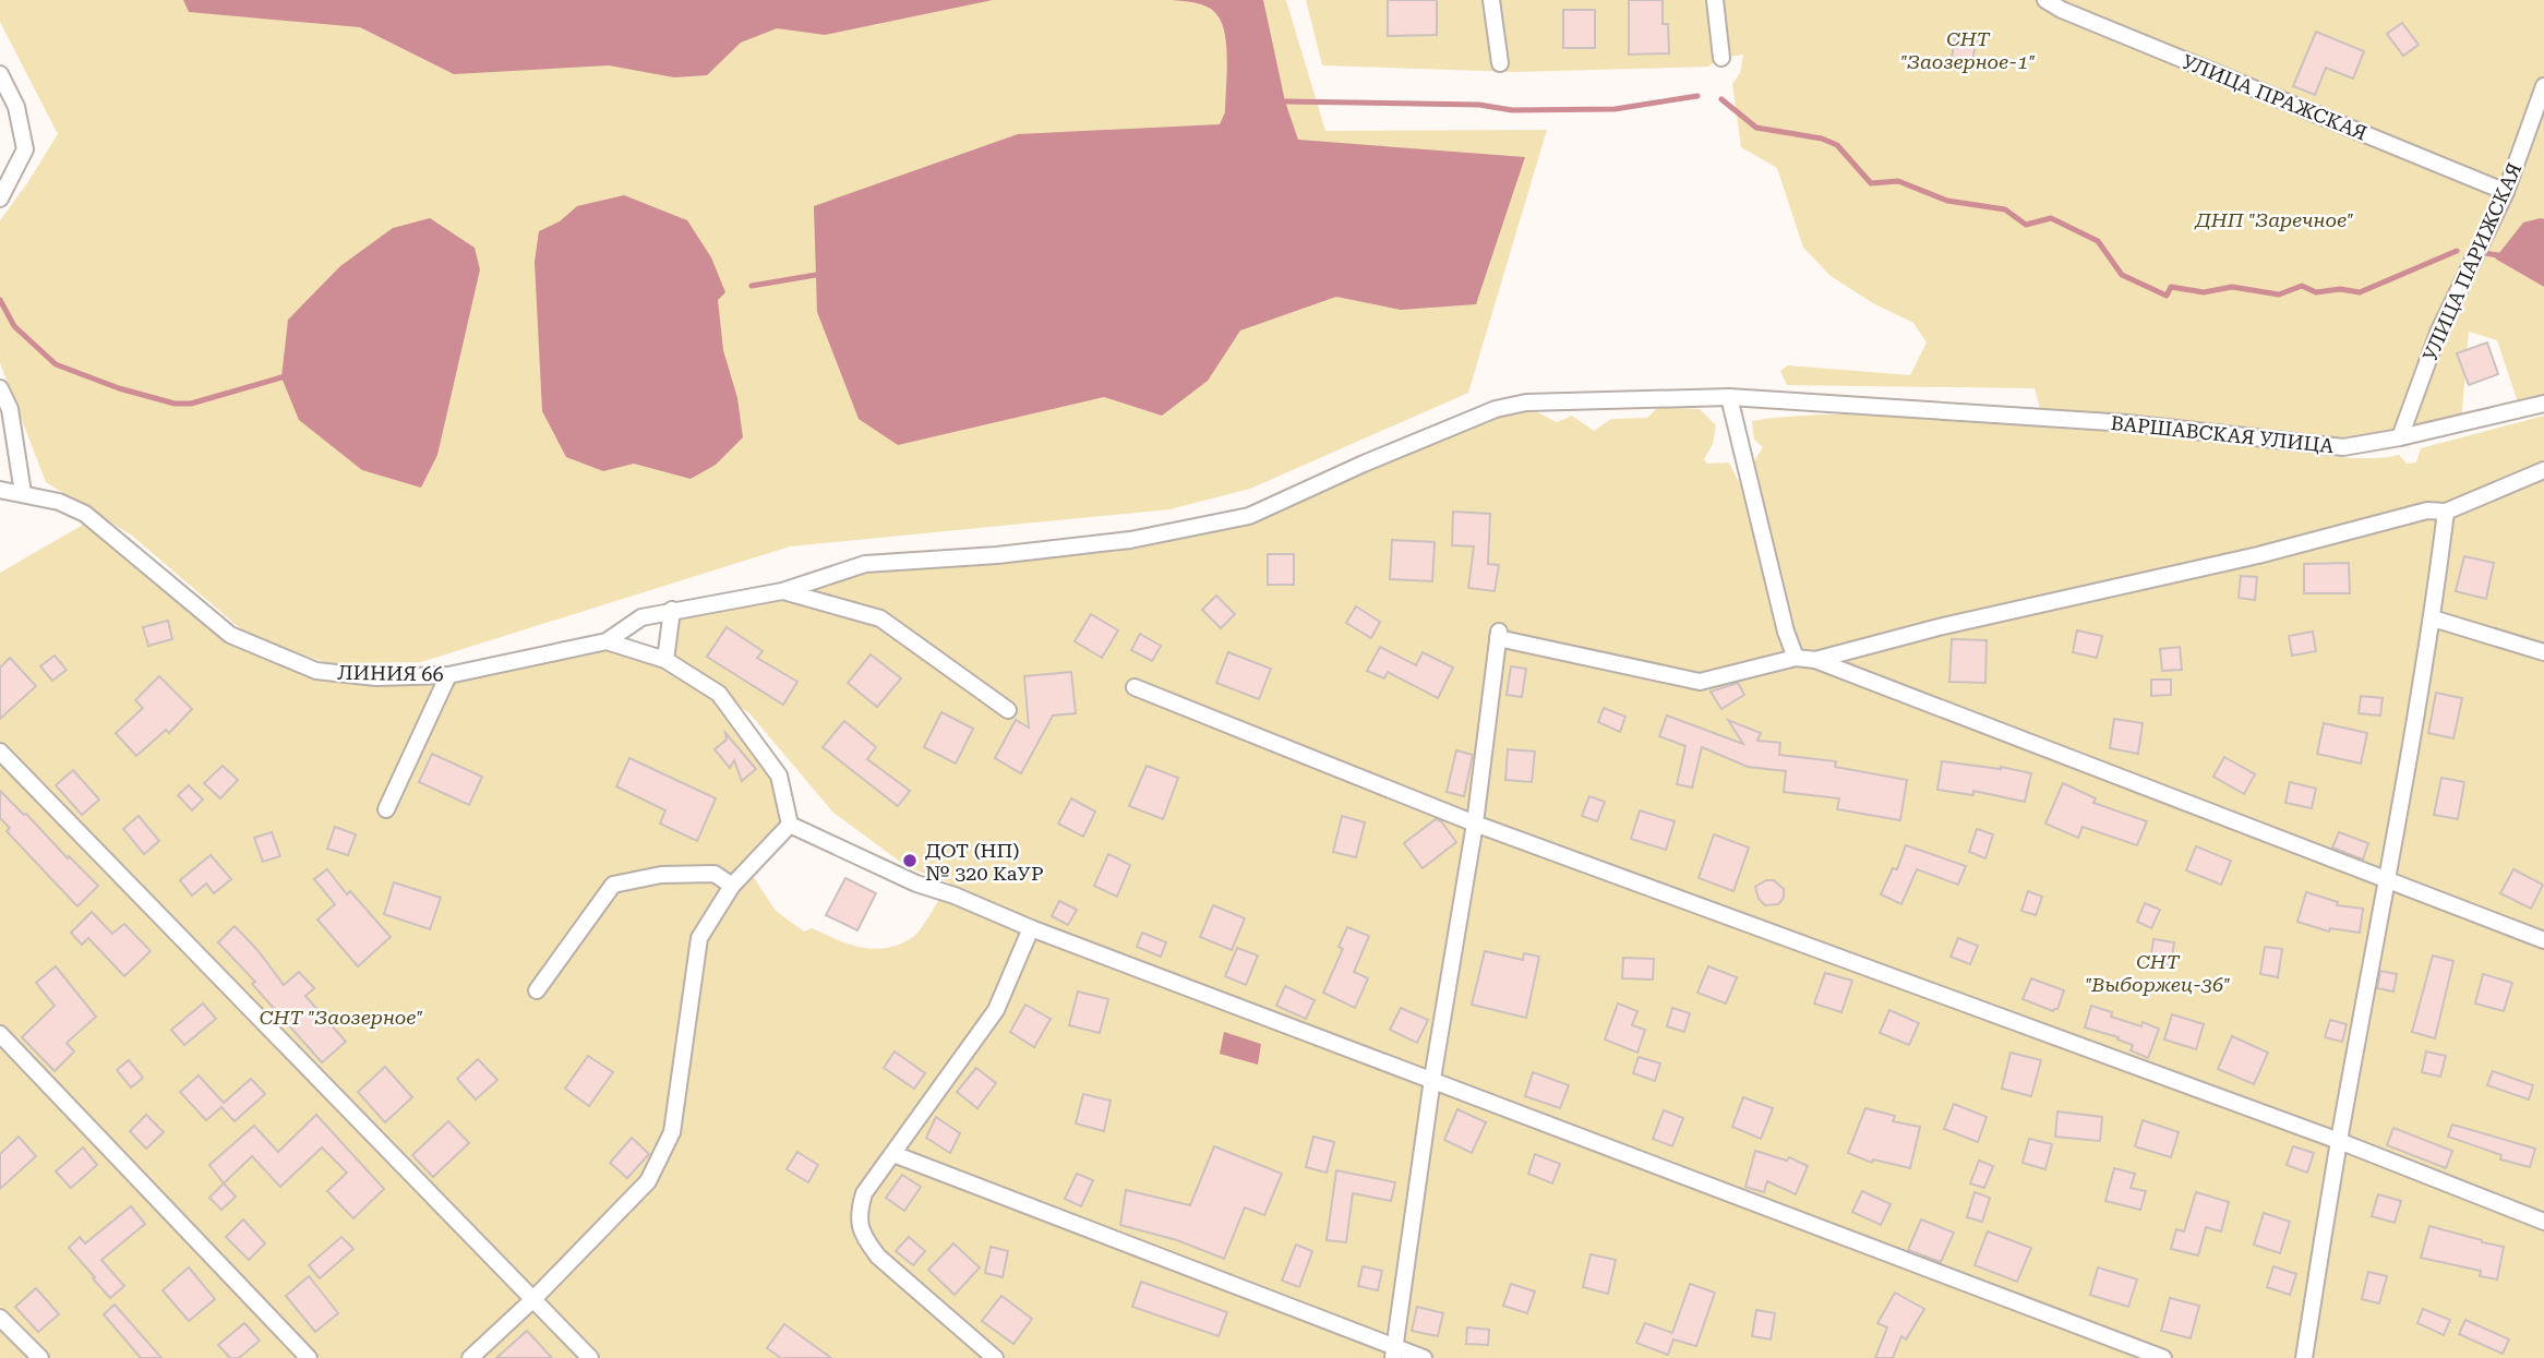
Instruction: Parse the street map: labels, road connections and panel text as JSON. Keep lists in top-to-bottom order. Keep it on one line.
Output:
{"streets":{"street":["УЛИЦА ПРАЖСКАЯ","УЛИЦА ПАРИЖСКАЯ","ВАРШАВСКАЯ УЛИЦА","ЛИНИЯ 66"]},"crossings":[["УЛИЦА ПРАЖСКАЯ","УЛИЦА ПАРИЖСКАЯ"],["УЛИЦА ПАРИЖСКАЯ","ВАРШАВСКАЯ УЛИЦА"],["ВАРШАВСКАЯ УЛИЦА","ЛИНИЯ 66"]],"parks":["СНТ \"Заозерное-1\"","ДНП \"Заречное\"","СНТ \"Выборжец-36\"","СНТ \"Заозерное\""],"places":["ДОТ (НП) № 320 КаУР"]}
